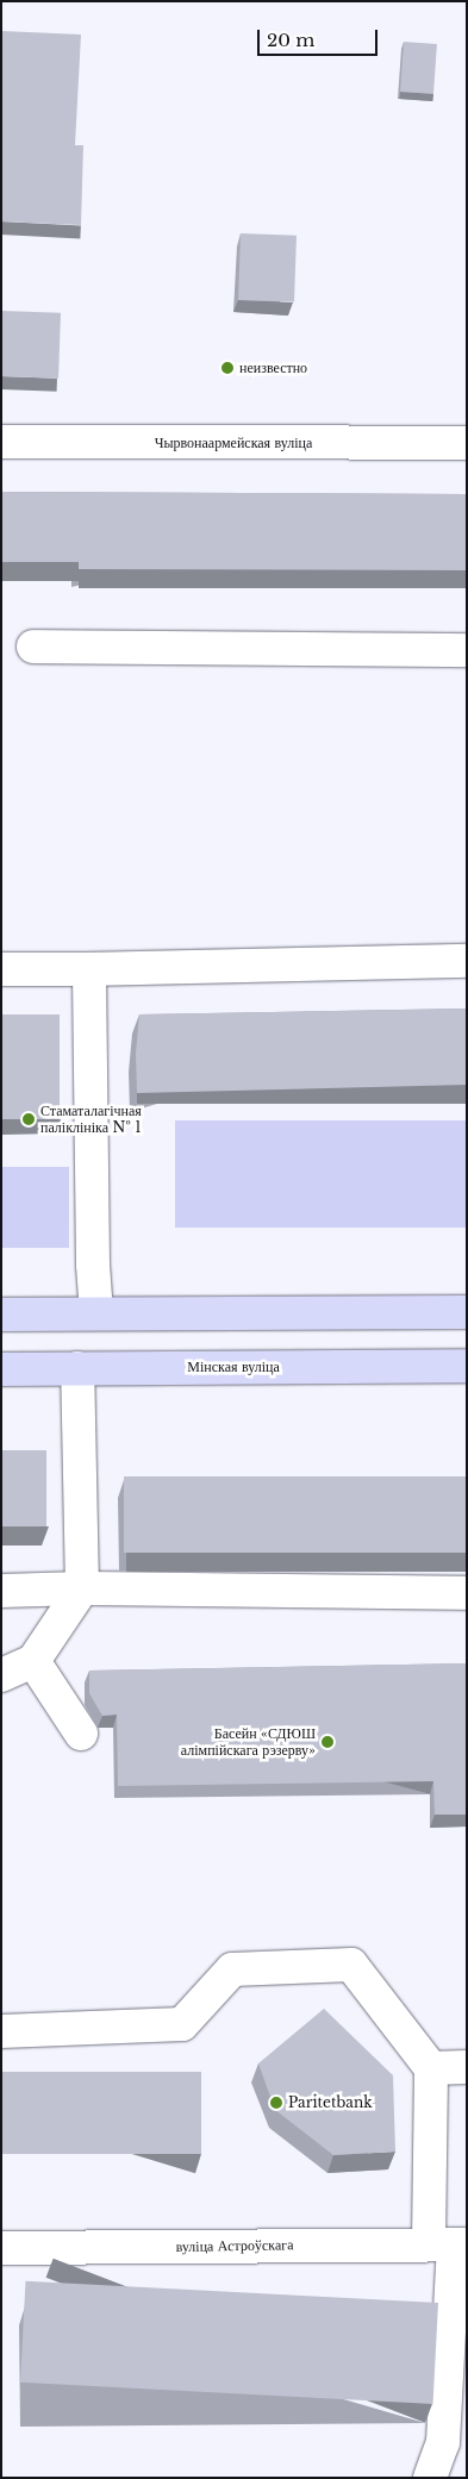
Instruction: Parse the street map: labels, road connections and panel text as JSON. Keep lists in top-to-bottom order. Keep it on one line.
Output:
{"streets":{"main road":["Мінская вуліца"],"street":["Чырвонаармейская вуліца","вуліца Астроўскага"]},"places":["неизвестно","Стаматалагічная паліклініка № 1","Басейн «СДЮШ алімпійскага рэзерву»","Paritetbank"],"scale_bar":"20 m"}
